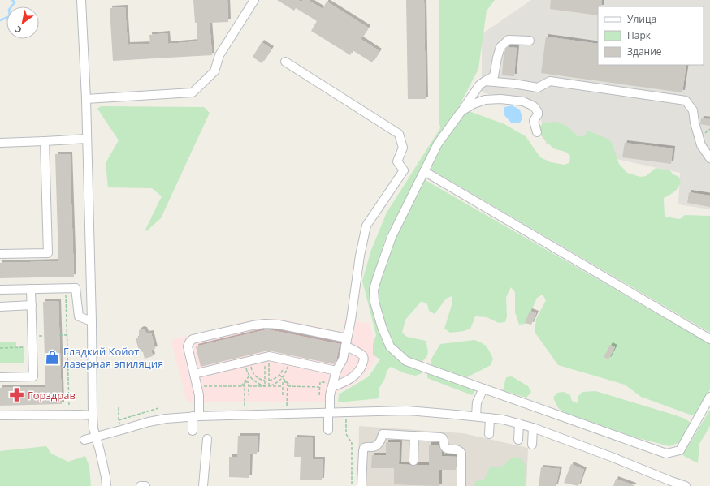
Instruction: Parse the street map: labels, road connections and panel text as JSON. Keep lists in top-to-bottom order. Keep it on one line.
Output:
{"places":{"shop":["Гладкий Койот лазерная эпиляция"],"pharmacy":["Горздрав"]},"legend":["Улица","Парк","Здание"],"north":"bottom left"}
